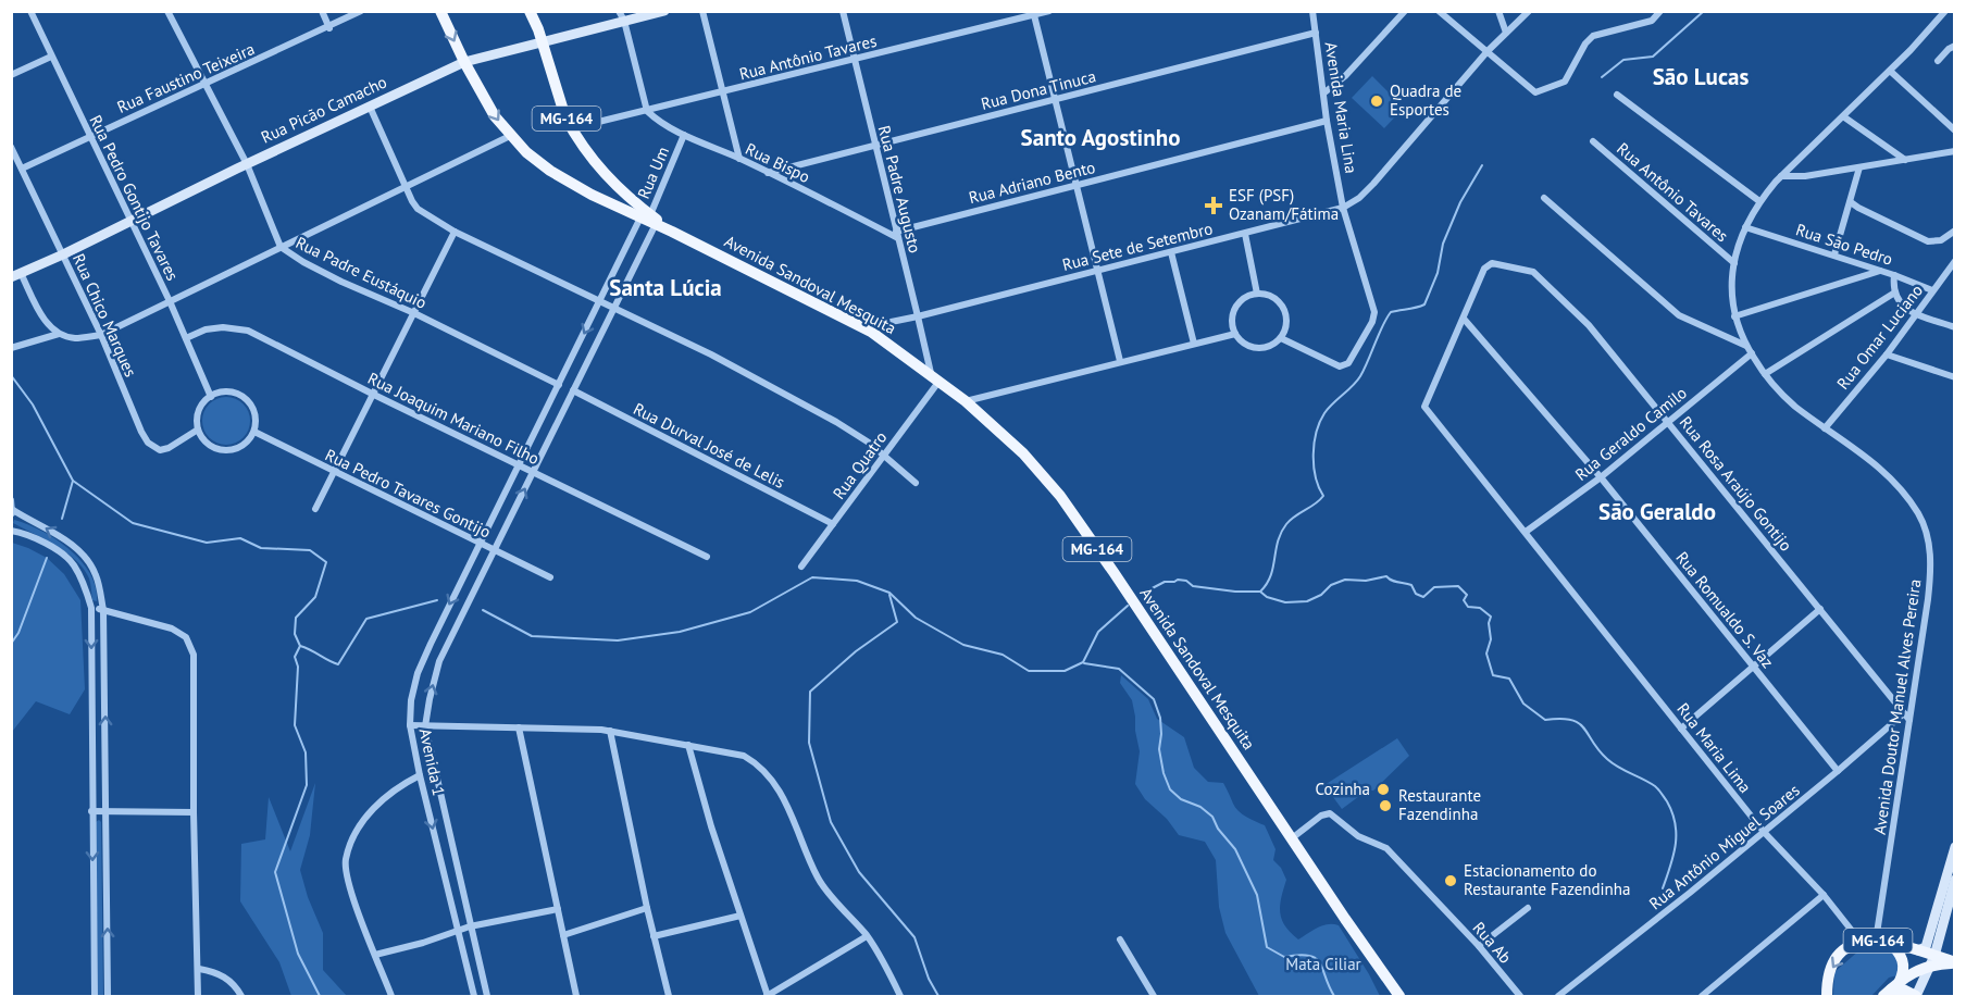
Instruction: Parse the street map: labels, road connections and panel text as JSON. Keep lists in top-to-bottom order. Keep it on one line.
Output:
{"streets":{"main road":["MG-164","Avenida Sandoval Mesquita"],"street":["Rua Antônio Tavares","Rua Faustino Teixeira","Rua Dona Tinuca","Avenida Maria Lina","Rua Picão Camacho","Rua Bispo","Rua Um","Rua Adriano Bento","Rua Padre Augusto","Rua Pedro Gontijo Tavares","Rua São Pedro","Rua Sete de Setembro","Rua Padre Eustáquio","Rua Chico Marques","Rua Omar Luciano","Rua Joaquim Mariano Filho","Rua Geraldo Camilo","Rua Durval José de Lelis","Rua Quatro","Rua Rosa Araújo Gontijo","Rua Pedro Tavares Gontijo","Rua Romualdo S. Vaz","Avenida Doutor Manuel Alves Pereira","Rua Maria Lima","Avenida 1","Rua Antônio Miguel Soares","Rua Ab"]},"crossings":[["Rua Antônio Tavares","MG-164"],["Rua Antônio Tavares","Rua Bispo"],["Rua Antônio Tavares","Rua Padre Augusto"],["Rua Antônio Tavares","Avenida Doutor Manuel Alves Pereira"],["Rua Faustino Teixeira","Rua Pedro Gontijo Tavares"],["Rua Faustino Teixeira","Rua Padre Eustáquio"],["Rua Faustino Teixeira","Rua Chico Marques"],["Rua Dona Tinuca","Avenida Maria Lina"],["Rua Dona Tinuca","Rua Bispo"],["Rua Dona Tinuca","Rua Padre Augusto"],["Avenida Maria Lina","Rua Adriano Bento"],["Avenida Maria Lina","Rua Sete de Setembro"],["Rua Picão Camacho","MG-164"],["Rua Picão Camacho","Rua Pedro Gontijo Tavares"],["Rua Picão Camacho","Rua Padre Eustáquio"],["Rua Picão Camacho","Avenida Sandoval Mesquita"],["Rua Picão Camacho","Rua Chico Marques"],["MG-164","Rua Um"],["MG-164","Avenida Sandoval Mesquita"],["MG-164","Avenida Doutor Manuel Alves Pereira"],["MG-164","Rua Maria Lima"],["MG-164","Avenida 1"],["Rua Bispo","Rua Um"],["Rua Bispo","Rua Adriano Bento"],["Rua Bispo","Rua Padre Augusto"],["Rua Um","Avenida Sandoval Mesquita"],["Rua Um","Avenida 1"],["Rua Adriano Bento","Rua Padre Augusto"],["Rua Padre Augusto","Rua Sete de Setembro"],["Rua Padre Augusto","Avenida Sandoval Mesquita"],["Rua Padre Augusto","Rua Quatro"],["Rua Pedro Gontijo Tavares","Rua Chico Marques"],["Rua Pedro Gontijo Tavares","Rua Joaquim Mariano Filho"],["Rua Pedro Gontijo Tavares","Rua Pedro Tavares Gontijo"],["Rua São Pedro","Rua Omar Luciano"],["Rua São Pedro","Avenida Doutor Manuel Alves Pereira"],["Rua Sete de Setembro","Avenida Sandoval Mesquita"],["Rua Padre Eustáquio","Avenida 1"],["Avenida Sandoval Mesquita","Rua Quatro"],["Avenida Sandoval Mesquita","Avenida 1"],["Avenida Sandoval Mesquita","Rua Ab"],["Rua Chico Marques","Rua Pedro Tavares Gontijo"],["Rua Omar Luciano","Avenida Doutor Manuel Alves Pereira"],["Rua Joaquim Mariano Filho","Avenida 1"],["Rua Geraldo Camilo","Rua Rosa Araújo Gontijo"],["Rua Geraldo Camilo","Rua Romualdo S. Vaz"],["Rua Geraldo Camilo","Avenida Doutor Manuel Alves Pereira"],["Rua Geraldo Camilo","Rua Maria Lima"],["Rua Durval José de Lelis","Rua Quatro"],["Rua Durval José de Lelis","Avenida 1"],["Rua Rosa Araújo Gontijo","Rua Romualdo S. Vaz"],["Rua Rosa Araújo Gontijo","Avenida Doutor Manuel Alves Pereira"],["Rua Rosa Araújo Gontijo","Rua Maria Lima"],["Rua Rosa Araújo Gontijo","Rua Antônio Miguel Soares"],["Rua Pedro Tavares Gontijo","Avenida 1"],["Rua Romualdo S. Vaz","Rua Maria Lima"],["Rua Romualdo S. Vaz","Rua Antônio Miguel Soares"],["Rua Maria Lima","Rua Antônio Miguel Soares"]],"districts":["São Lucas","Santo Agostinho","Santa Lúcia","São Geraldo"],"parks":["Mata Ciliar"],"places":{"other":["Quadra de Esportes","Cozinha","Restaurante Fazendinha","Estacionamento do Restaurante Fazendinha"],"health":["ESF (PSF) Ozanam/Fátima"]}}
